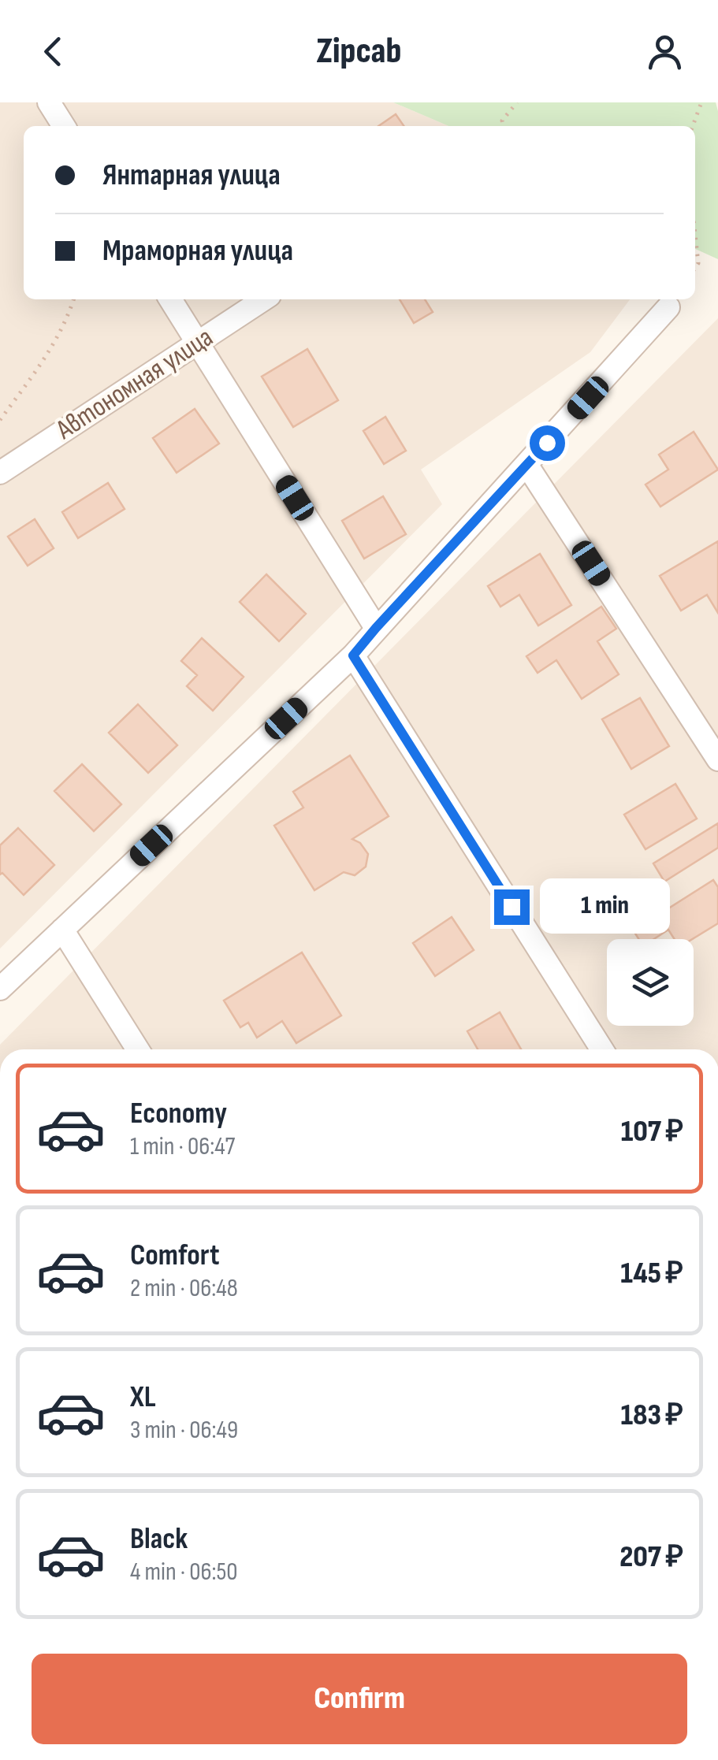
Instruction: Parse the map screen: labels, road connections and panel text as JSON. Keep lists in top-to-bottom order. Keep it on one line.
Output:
{"streets":{"street":["Автономная улица"]},"page":{"header":"Zipcab","banner":["Янтарная улица","Мраморная улица"],"bubble":"1 min","list":[{"name":"Economy","note":"1 min · 06:47","value":"107 ₽"},{"name":"Comfort","note":"2 min · 06:48","value":"145 ₽"},{"name":"XL","note":"3 min · 06:49","value":"183 ₽"},{"name":"Black","note":"4 min · 06:50","value":"207 ₽"}],"buttons":"Confirm"}}
